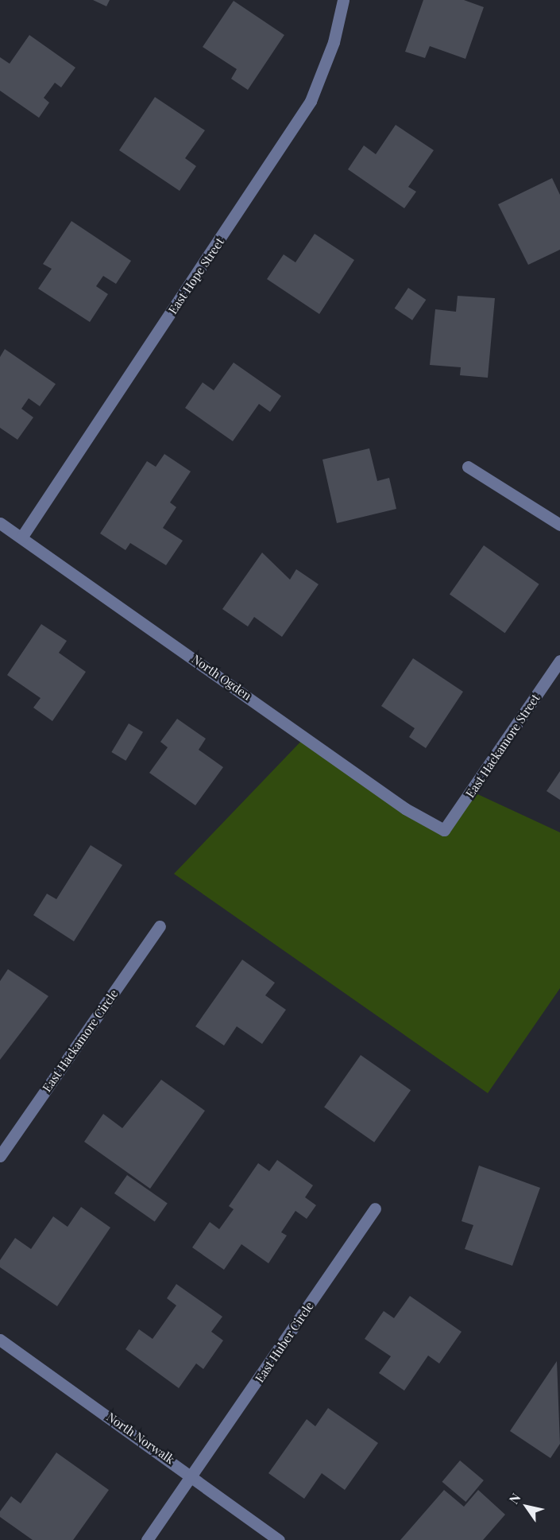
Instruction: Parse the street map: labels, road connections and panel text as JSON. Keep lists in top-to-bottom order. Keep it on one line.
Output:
{"streets":{"street":["East Hope Street","North Ogden","East Hackamore Street","East Hackamore Circle","East Huber Circle","North Norwalk"]},"crossings":[["East Hope Street","North Ogden"],["North Ogden","East Hackamore Street"],["East Huber Circle","North Norwalk"]],"north":"top left"}
